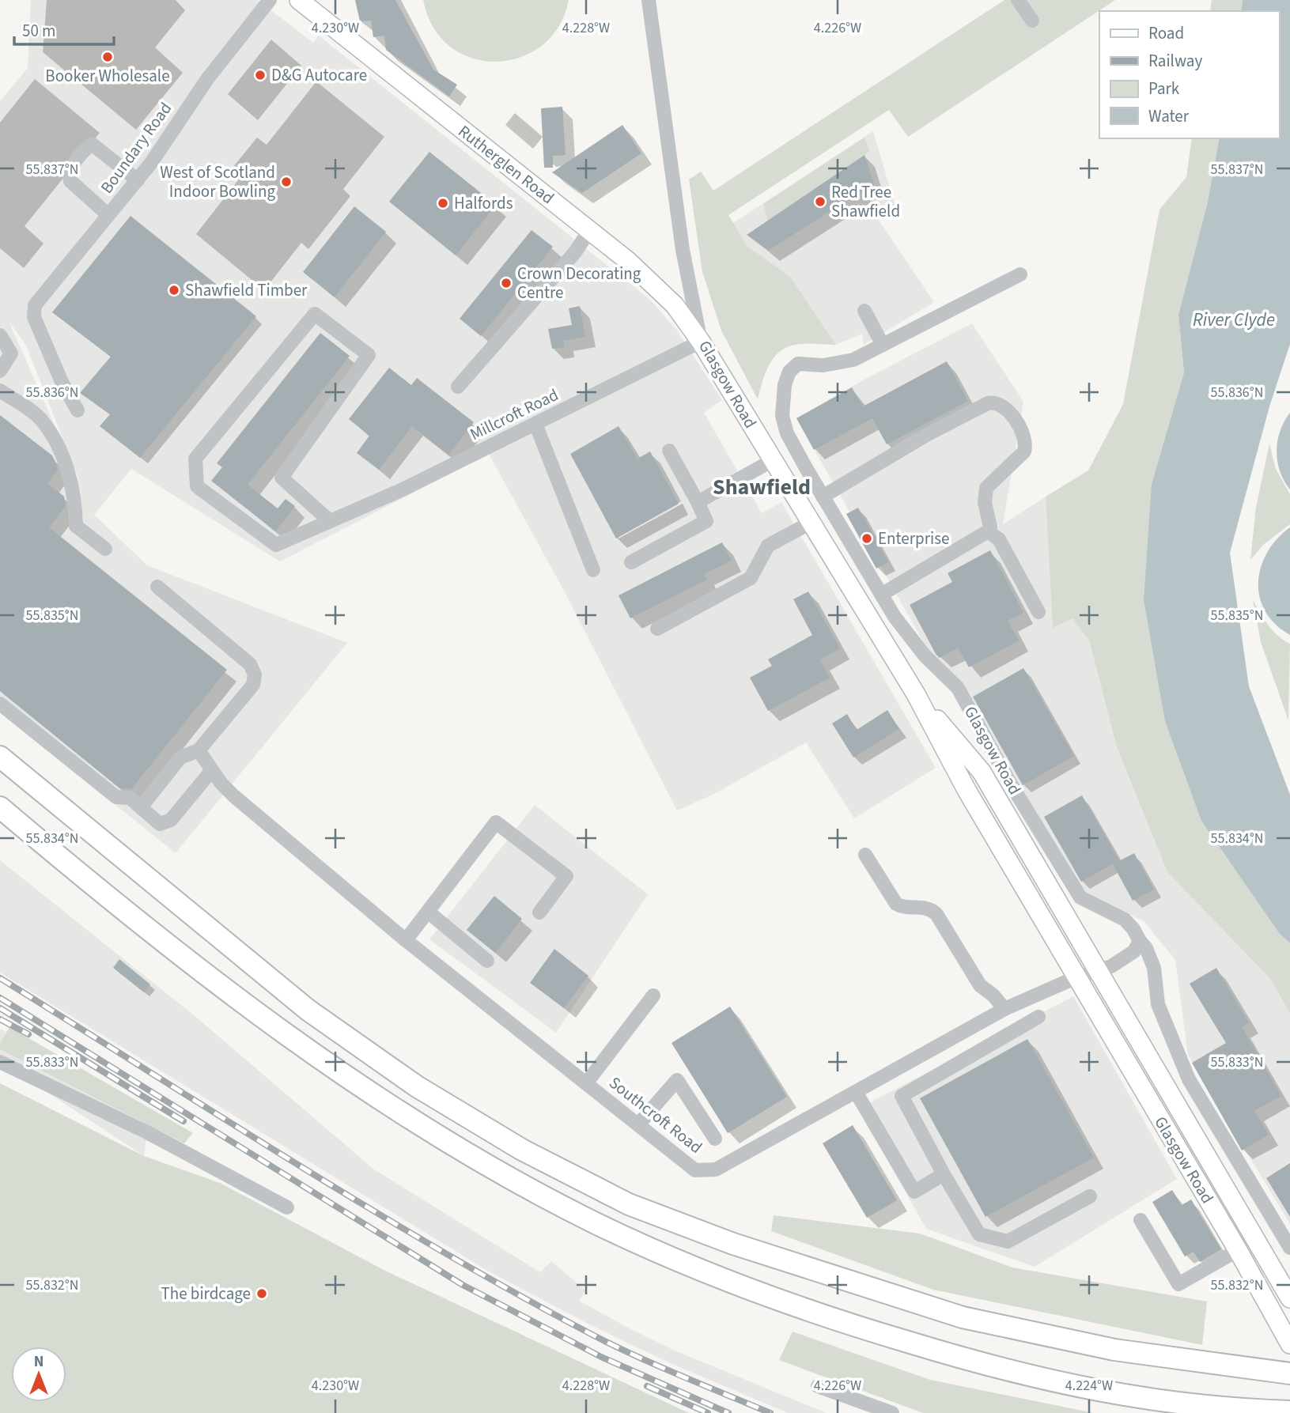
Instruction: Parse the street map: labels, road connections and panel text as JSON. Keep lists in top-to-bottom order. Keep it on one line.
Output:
{"streets":{"main road":["Rutherglen Road","Glasgow Road"],"street":["Boundary Road","Millcroft Road","Southcroft Road"]},"crossings":[["Rutherglen Road","Glasgow Road"],["Rutherglen Road","Millcroft Road"],["Glasgow Road","Millcroft Road"],["Glasgow Road","Southcroft Road"]],"districts":["Shawfield"],"water":["River Clyde"],"places":["Booker Wholesale","D&G Autocare","West of Scotland Indoor Bowling","Red Tree Shawfield","Halfords","Crown Decorating Centre","Shawfield Timber","Enterprise","The birdcage"],"legend":["Road","Railway","Park","Water"],"scale_bar":"50 m","north":"top","coordinates":["4.230°W","4.228°W","4.226°W","55.837°N","55.836°N","55.835°N","55.834°N","55.833°N","55.832°N","4.224°W"]}
